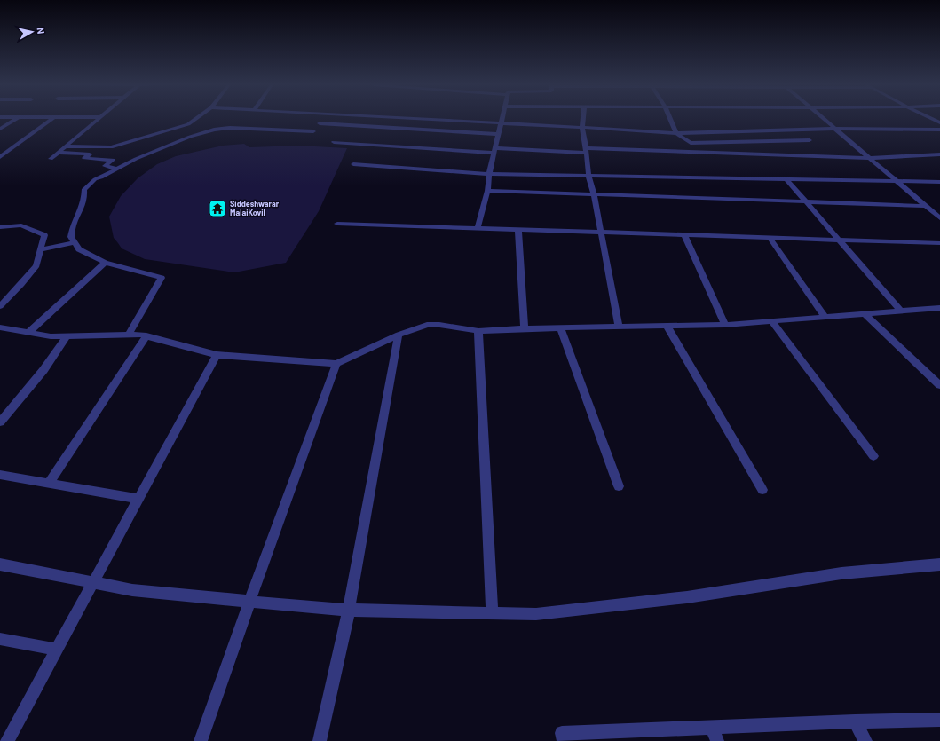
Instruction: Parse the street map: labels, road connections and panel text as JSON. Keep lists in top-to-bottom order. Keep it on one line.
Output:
{"places":{"temple":["Siddeshwarar MalaiKovil"]},"north":"right"}
